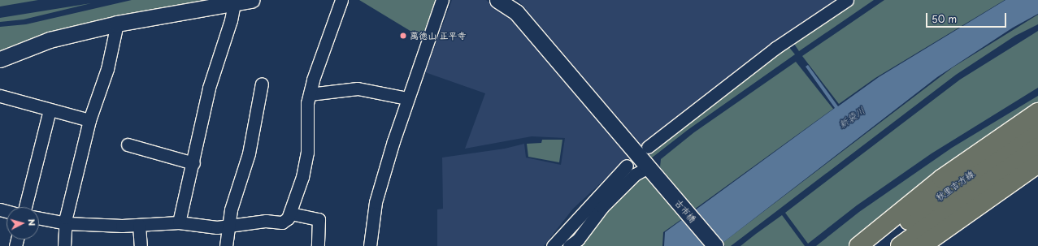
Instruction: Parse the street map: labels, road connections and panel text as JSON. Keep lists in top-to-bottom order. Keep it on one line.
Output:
{"streets":{"main road":["秋里吉方線"],"street":["古市橋"]},"water":["新袋川"],"places":["萬徳山 正平寺"],"scale_bar":"50 m","north":"right"}
